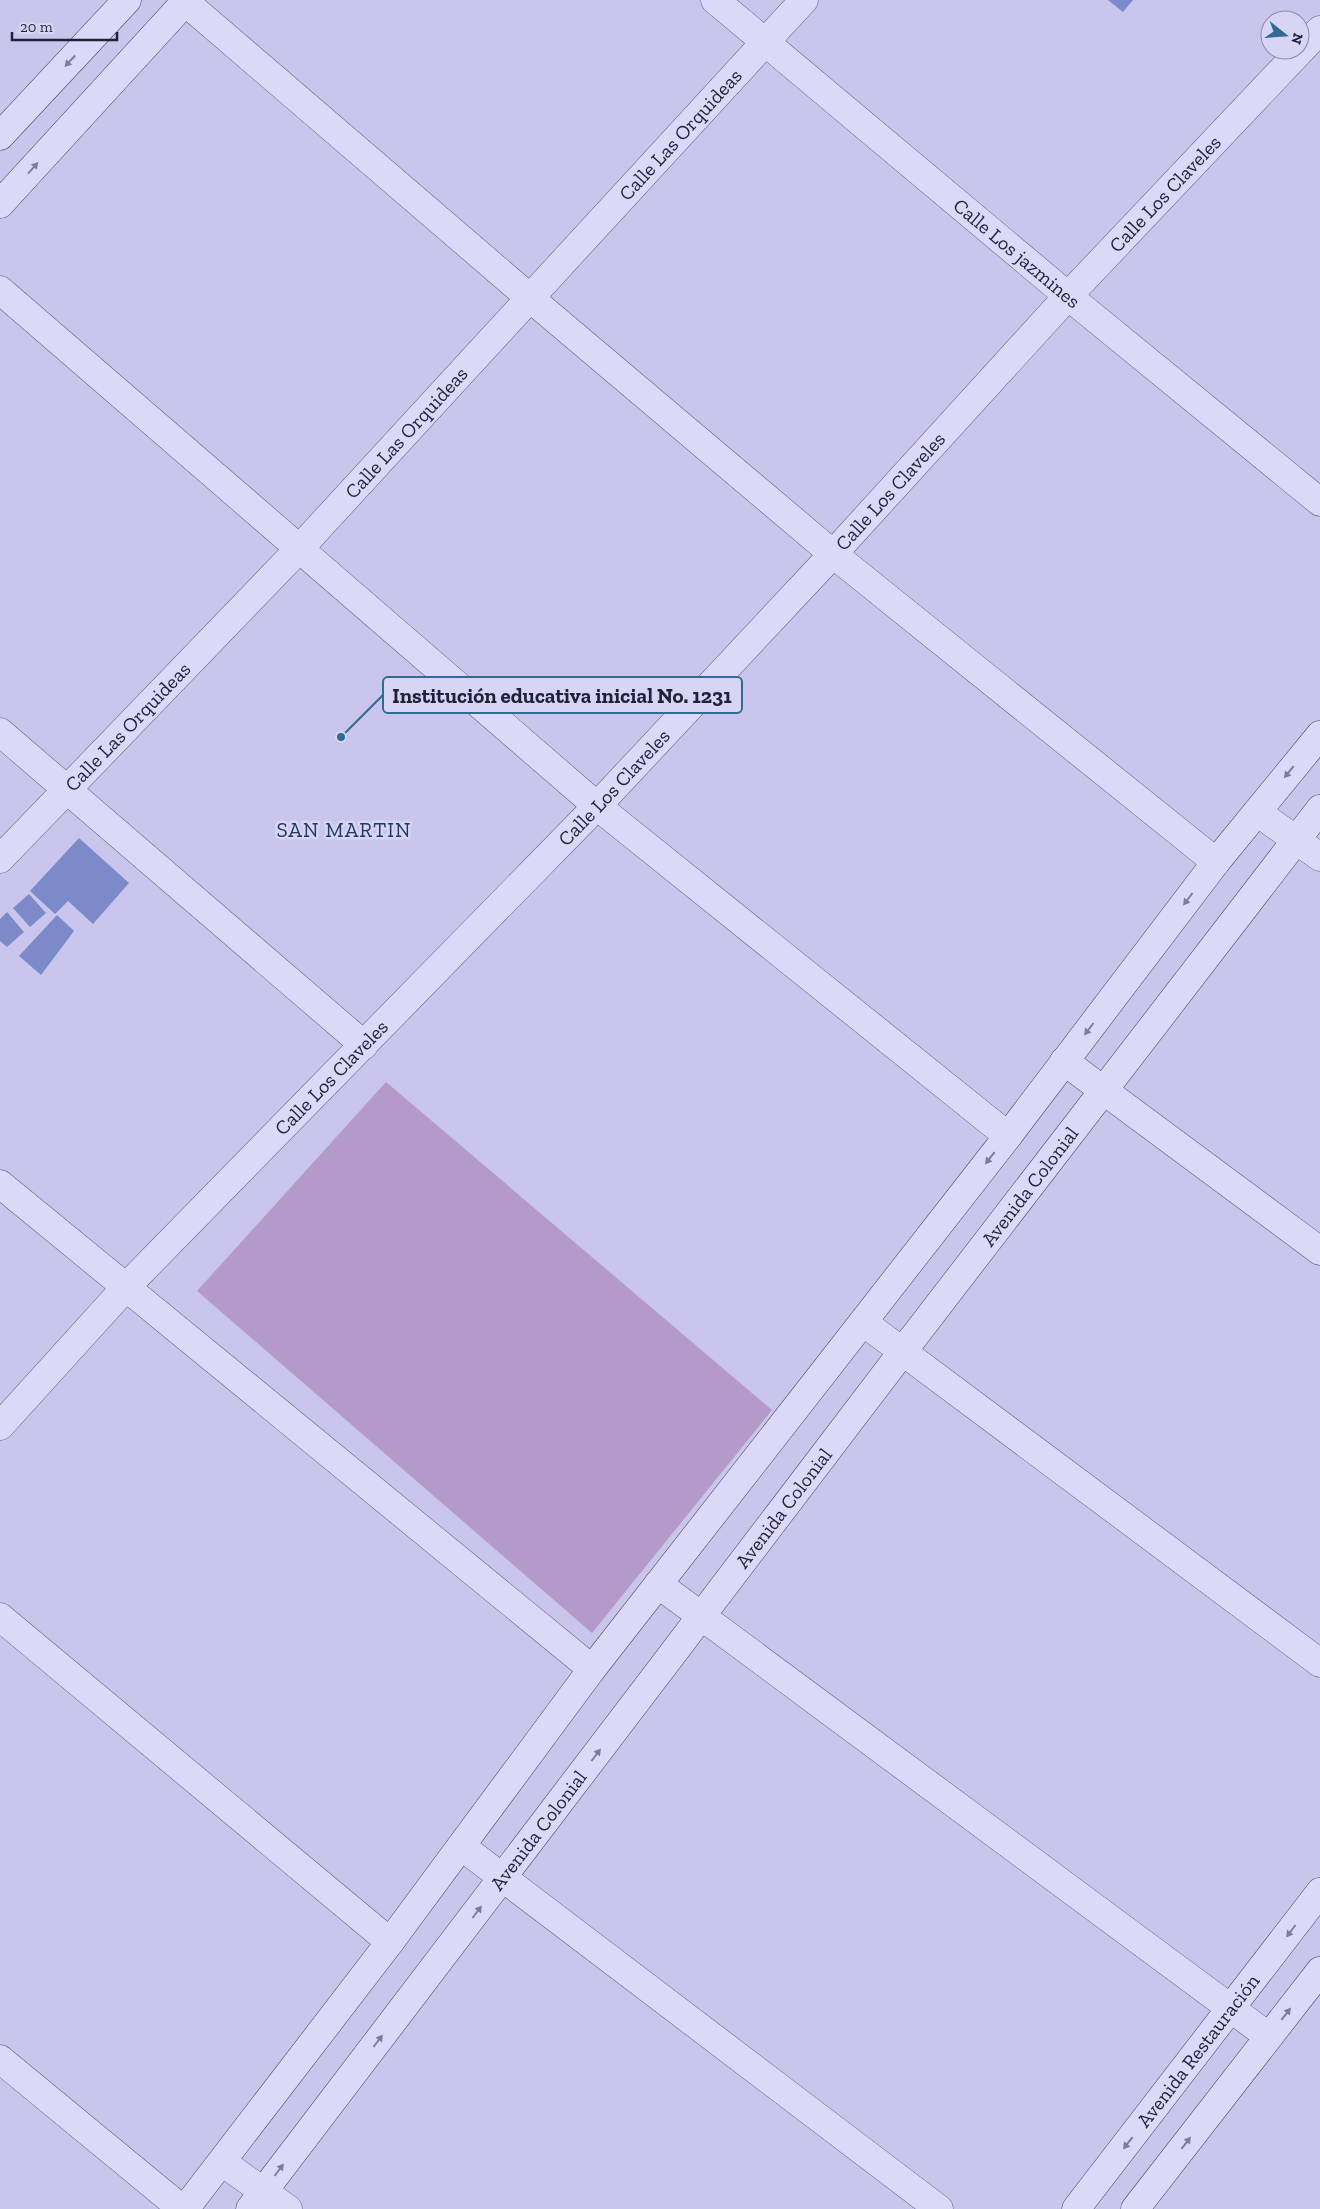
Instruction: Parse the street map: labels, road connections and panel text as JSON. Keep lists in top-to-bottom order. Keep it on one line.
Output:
{"streets":{"street":["Calle Las Orquideas","Calle Los Claveles","Calle Los jazmines","Avenida Colonial","Avenida Restauración"]},"crossings":[["Calle Las Orquideas","Calle Los jazmines"],["Calle Los Claveles","Calle Los jazmines"]],"districts":["SAN MARTIN"],"places":["Institución educativa inicial No. 1231"],"scale_bar":"20 m","north":"right"}
